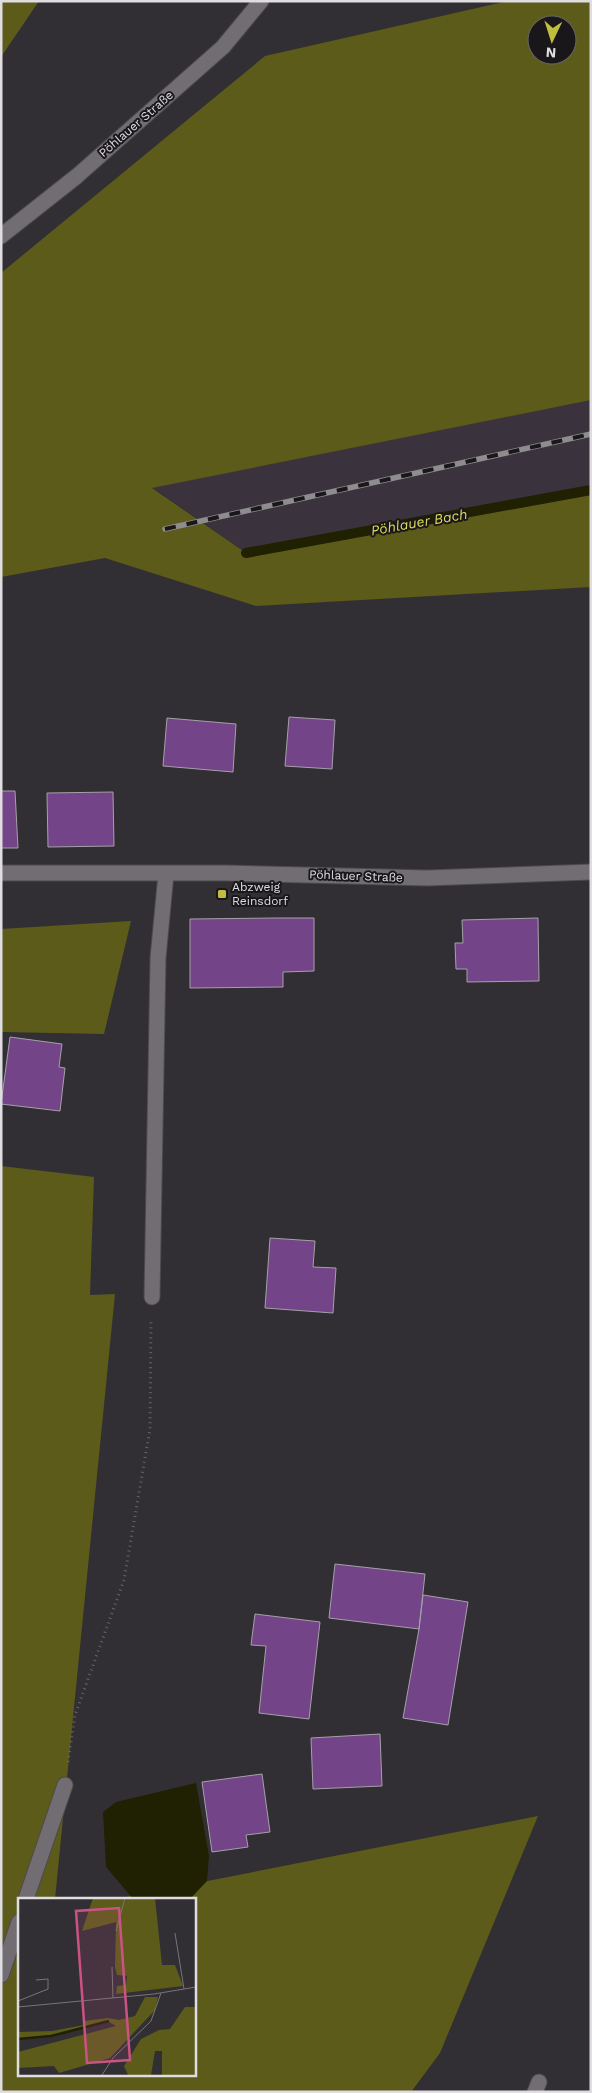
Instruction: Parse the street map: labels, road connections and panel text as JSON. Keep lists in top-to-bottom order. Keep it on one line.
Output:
{"streets":{"street":["Pöhlauer Straße"]},"water":["Pöhlauer Bach"],"places":{"transit":["Abzweig Reinsdorf"]},"north":"bottom"}
